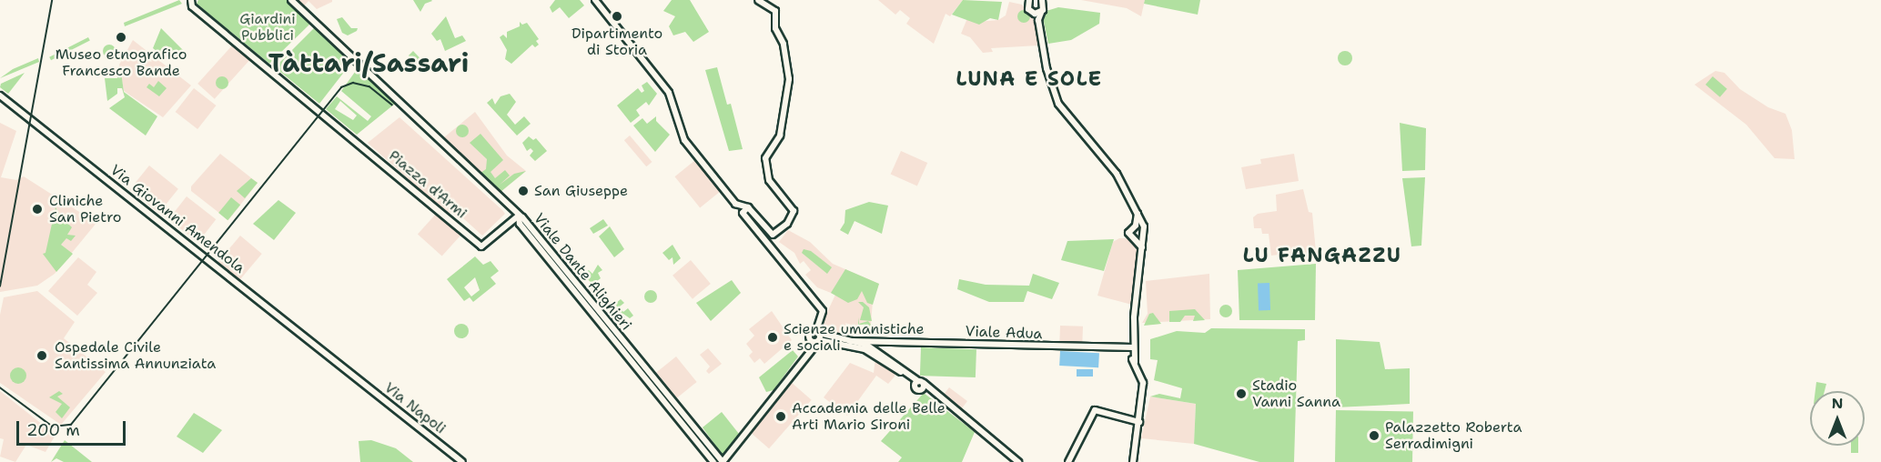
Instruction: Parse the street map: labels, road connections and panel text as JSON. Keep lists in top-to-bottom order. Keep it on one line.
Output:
{"streets":{"main road":["Piazza d'Armi","Via Giovanni Amendola","Viale Dante Alighieri","Viale Adua","Via Napoli"]},"crossings":[["Piazza d'Armi","Viale Dante Alighieri"],["Via Giovanni Amendola","Via Napoli"]],"districts":["Tàttari/Sassari","LUNA E SOLE","LU FANGAZZU"],"parks":["Giardini Pubblici"],"places":["Dipartimento di Storia","Museo etnografico Francesco Bande","San Giuseppe","Cliniche San Pietro","Scienze umanistiche e sociali","Ospedale Civile Santissima Annunziata","Stadio Vanni Sanna","Accademia delle Belle Arti Mario Sironi","Palazzetto Roberta Serradimigni"],"scale_bar":"200 m","north":"top"}
